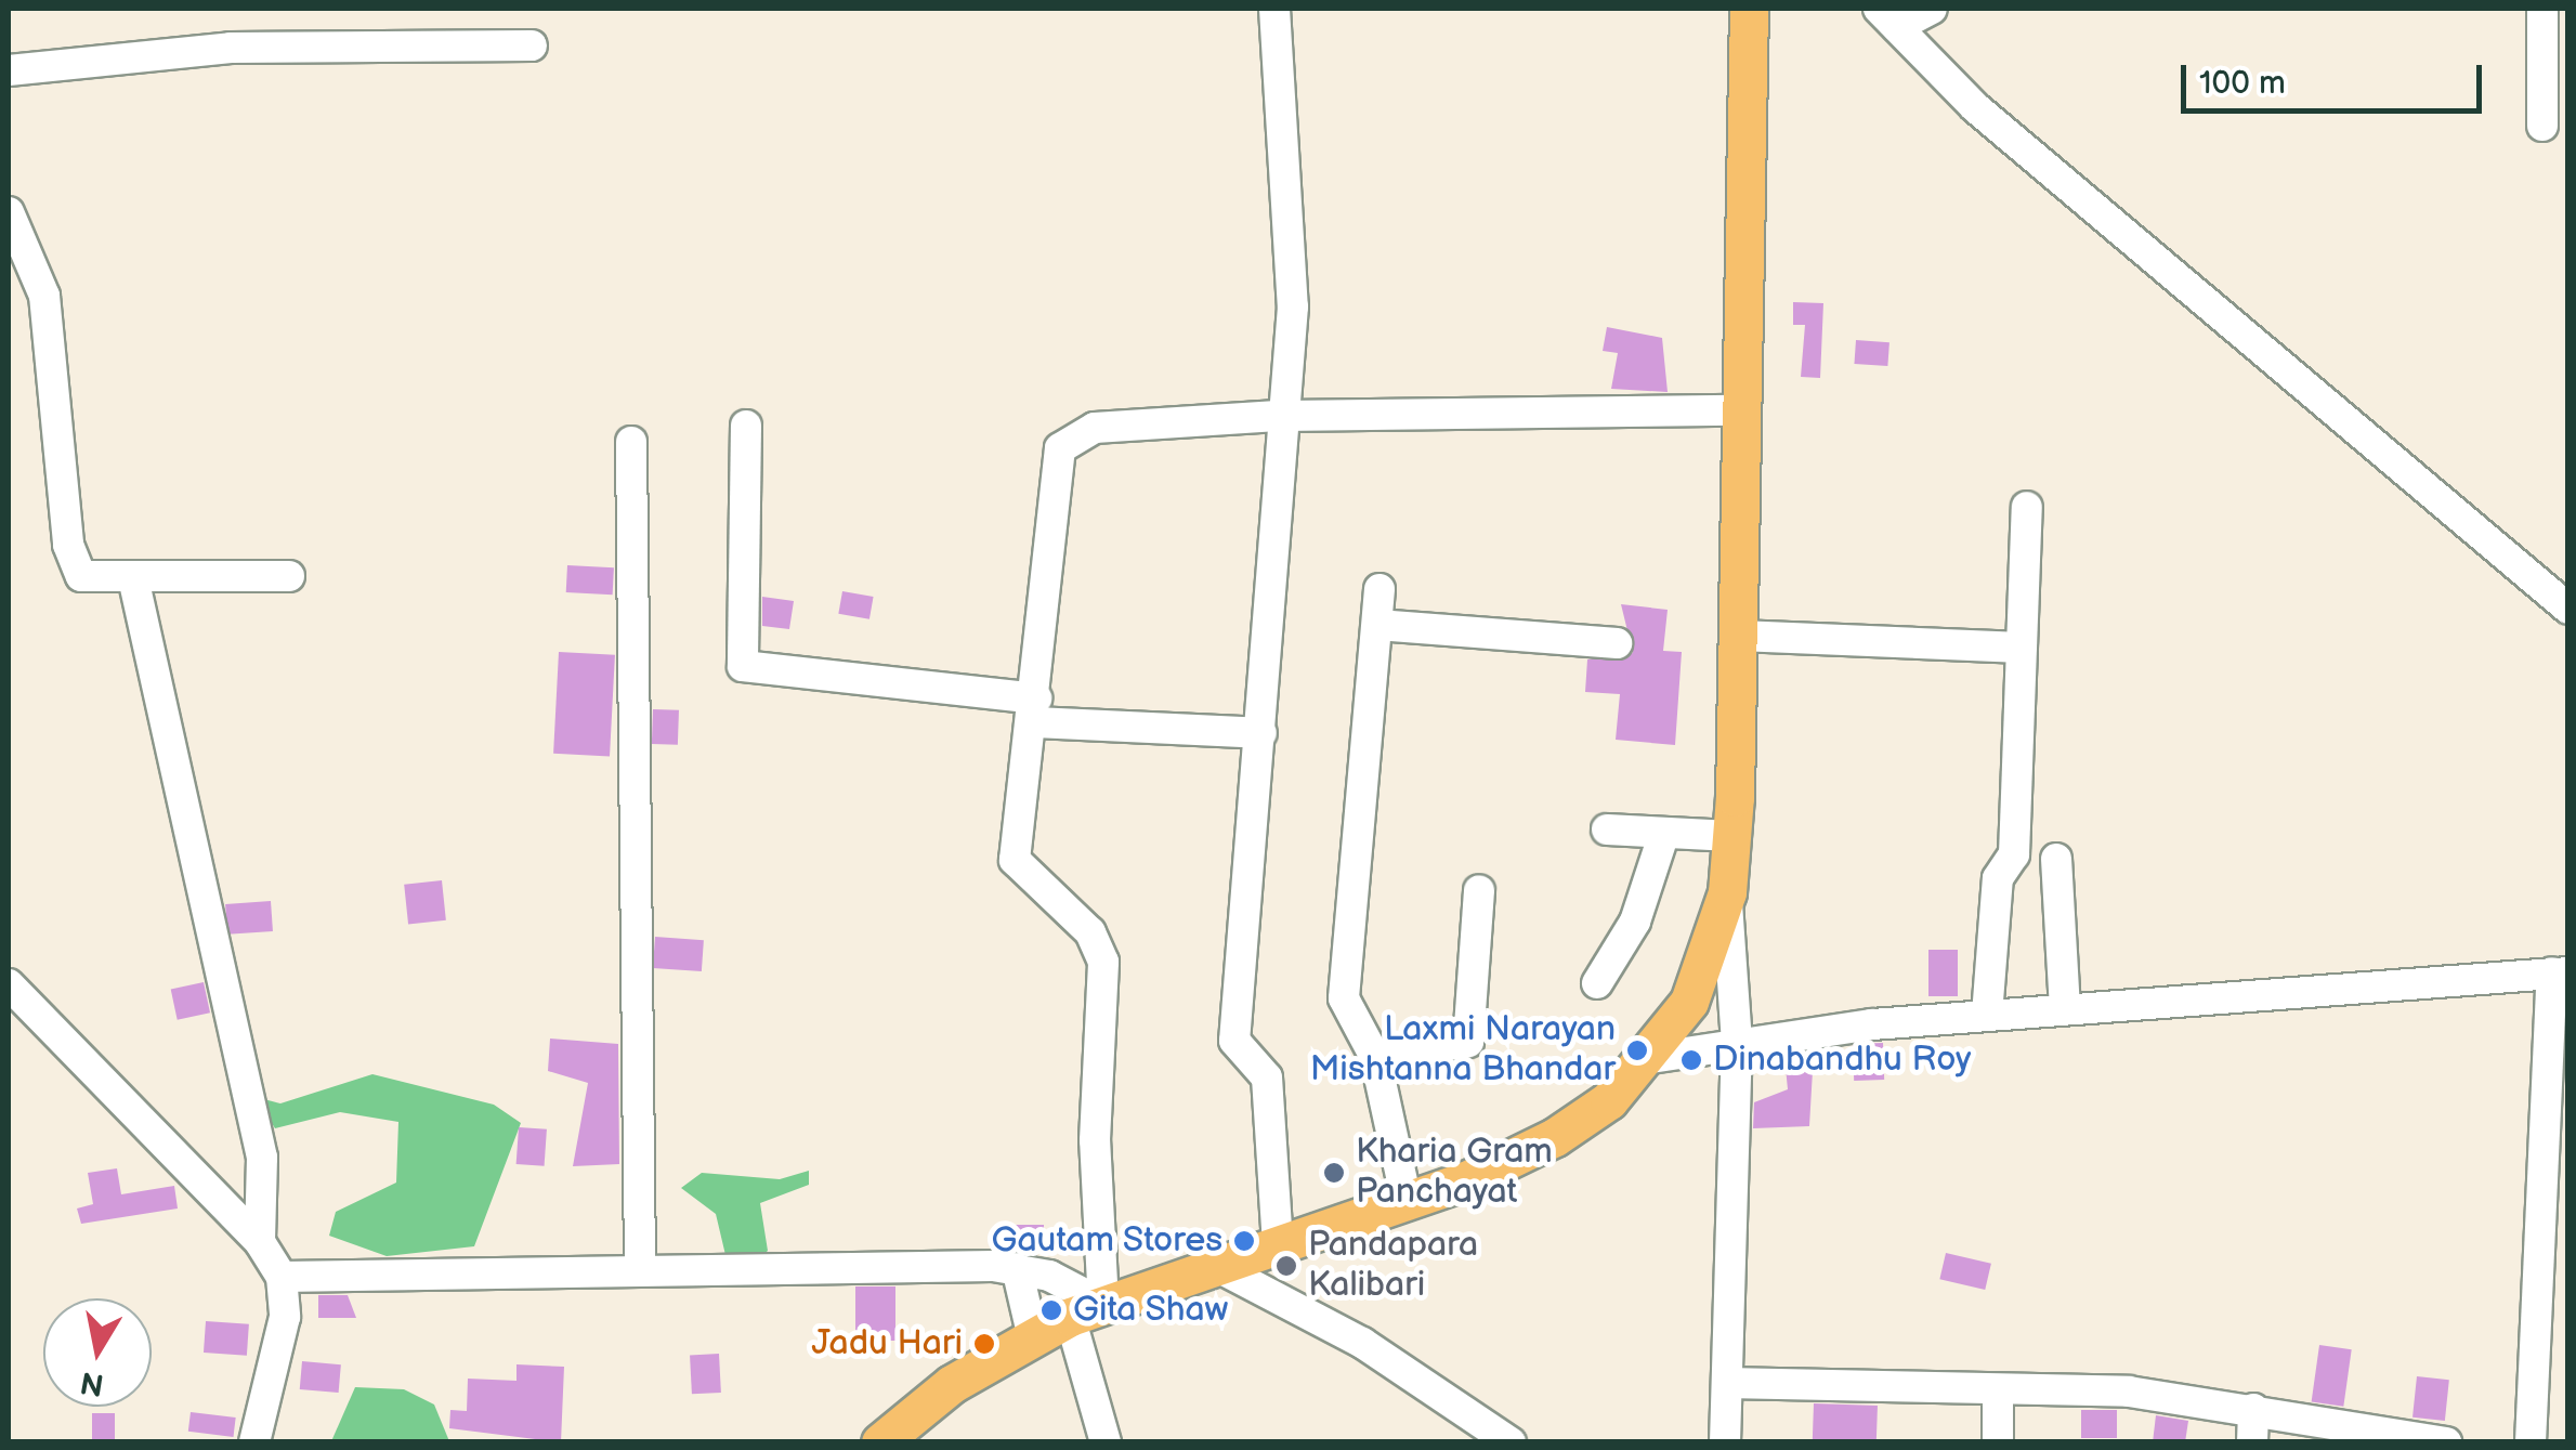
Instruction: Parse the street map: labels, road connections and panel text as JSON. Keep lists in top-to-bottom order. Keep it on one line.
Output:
{"places":["Laxmi Narayan Mishtanna Bhandar","Dinabandhu Roy","Kharia Gram Panchayat","Gautam Stores","Pandapara Kalibari","Gita Shaw","Jadu Hari"],"scale_bar":"100 m","north":"bottom"}
